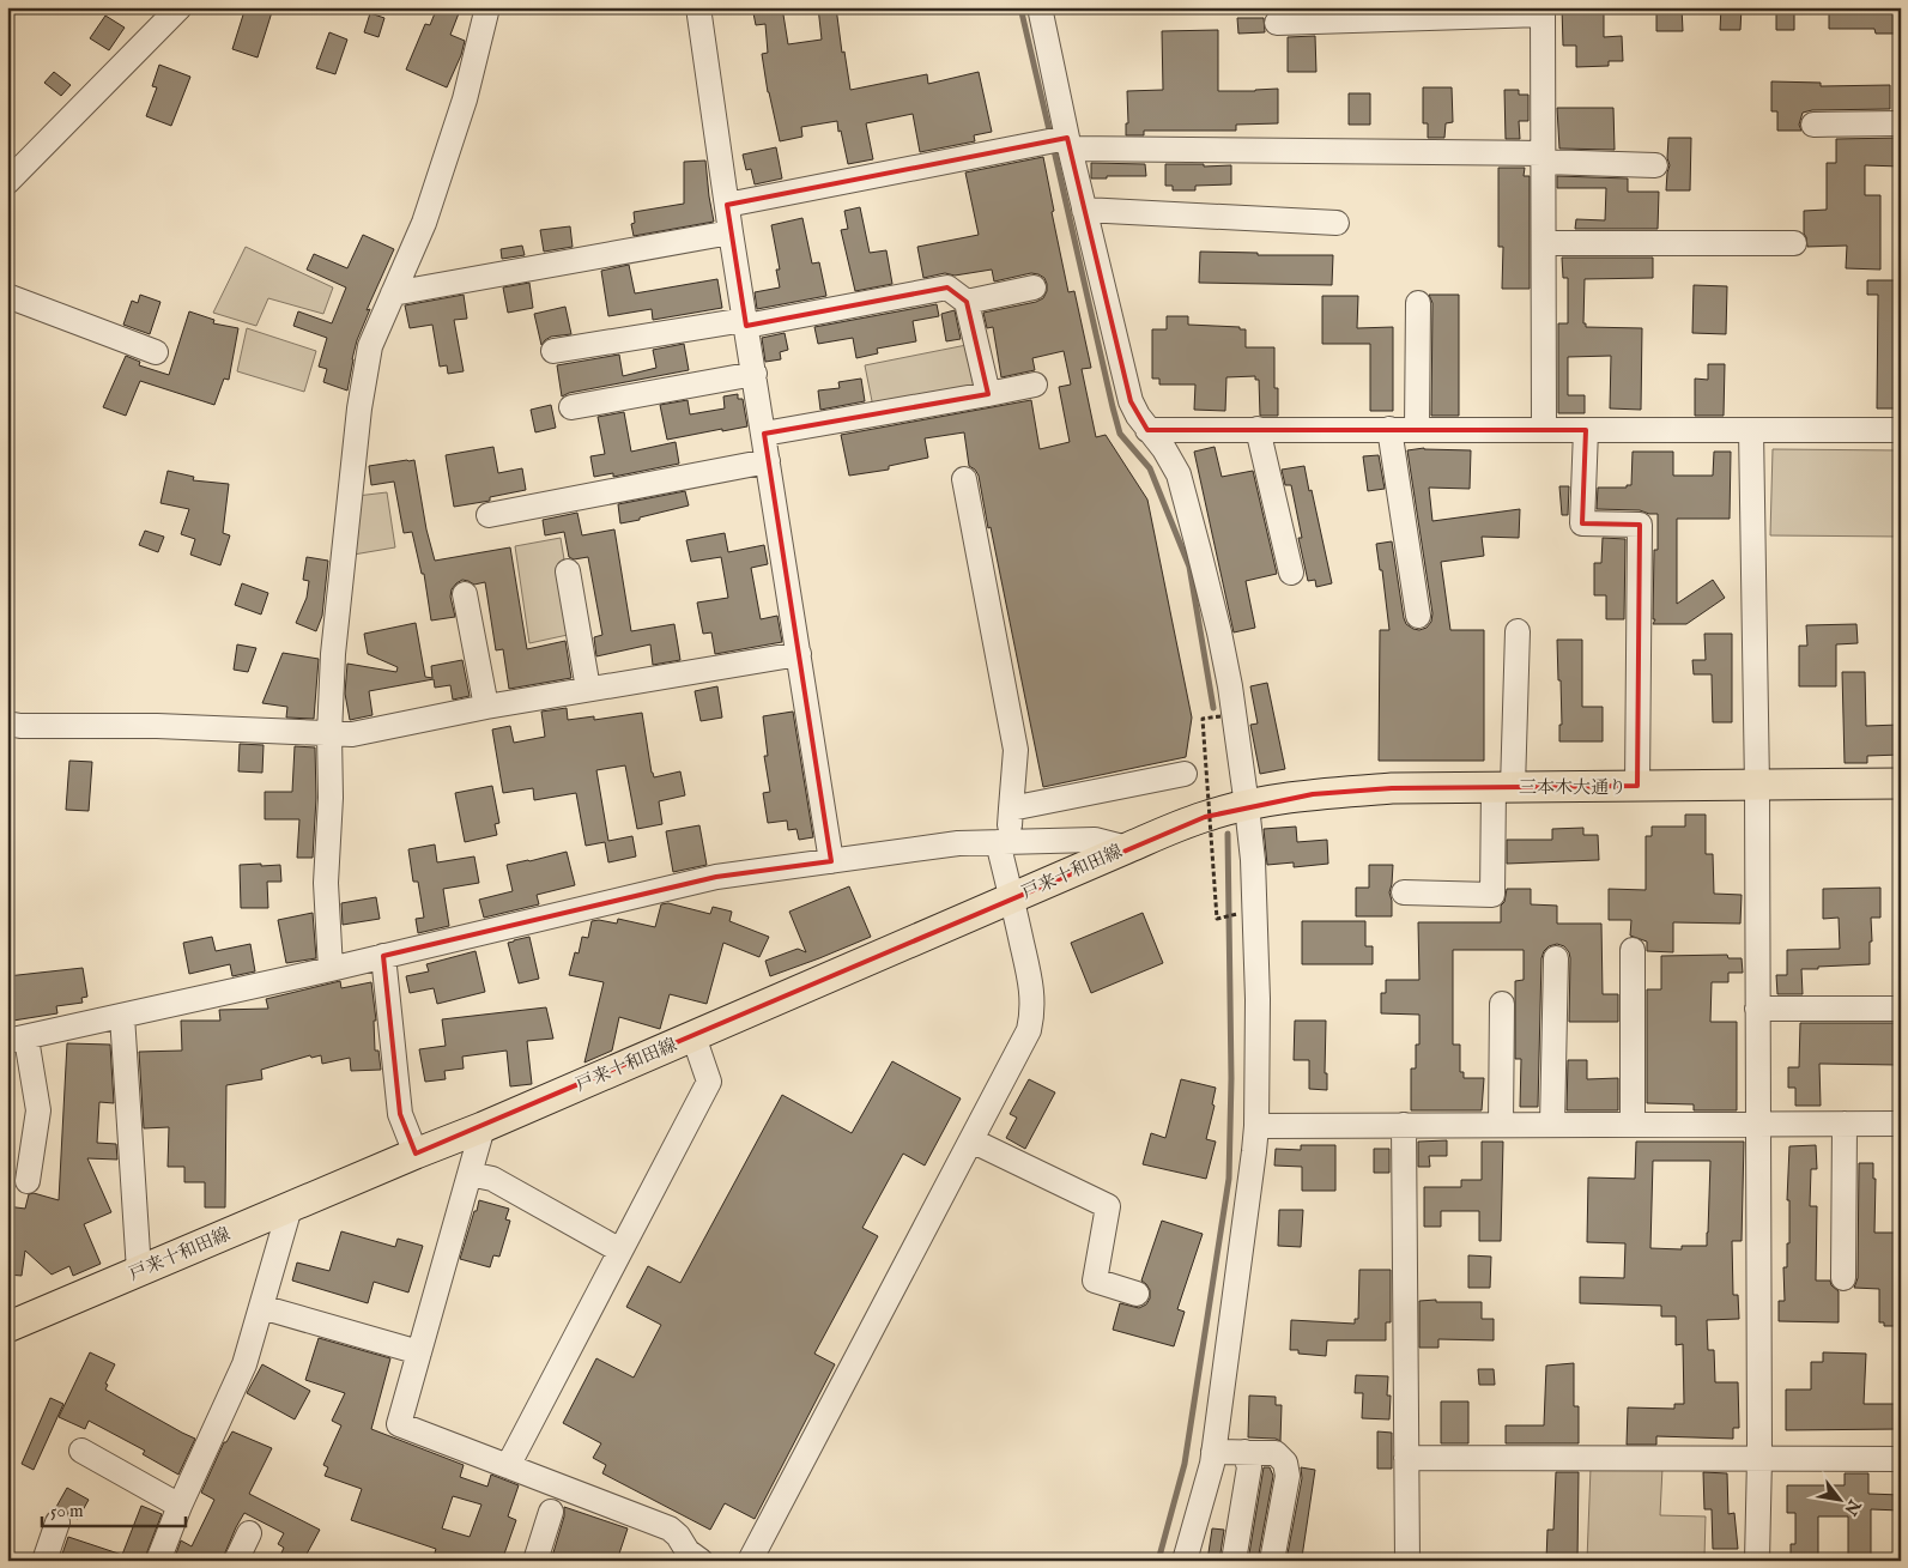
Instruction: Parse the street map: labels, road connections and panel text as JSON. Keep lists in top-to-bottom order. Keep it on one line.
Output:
{"streets":{"main road":["三本木大通り","戸来十和田線"]},"crossings":[["三本木大通り","戸来十和田線"]],"scale_bar":"50 m","north":"bottom right"}
